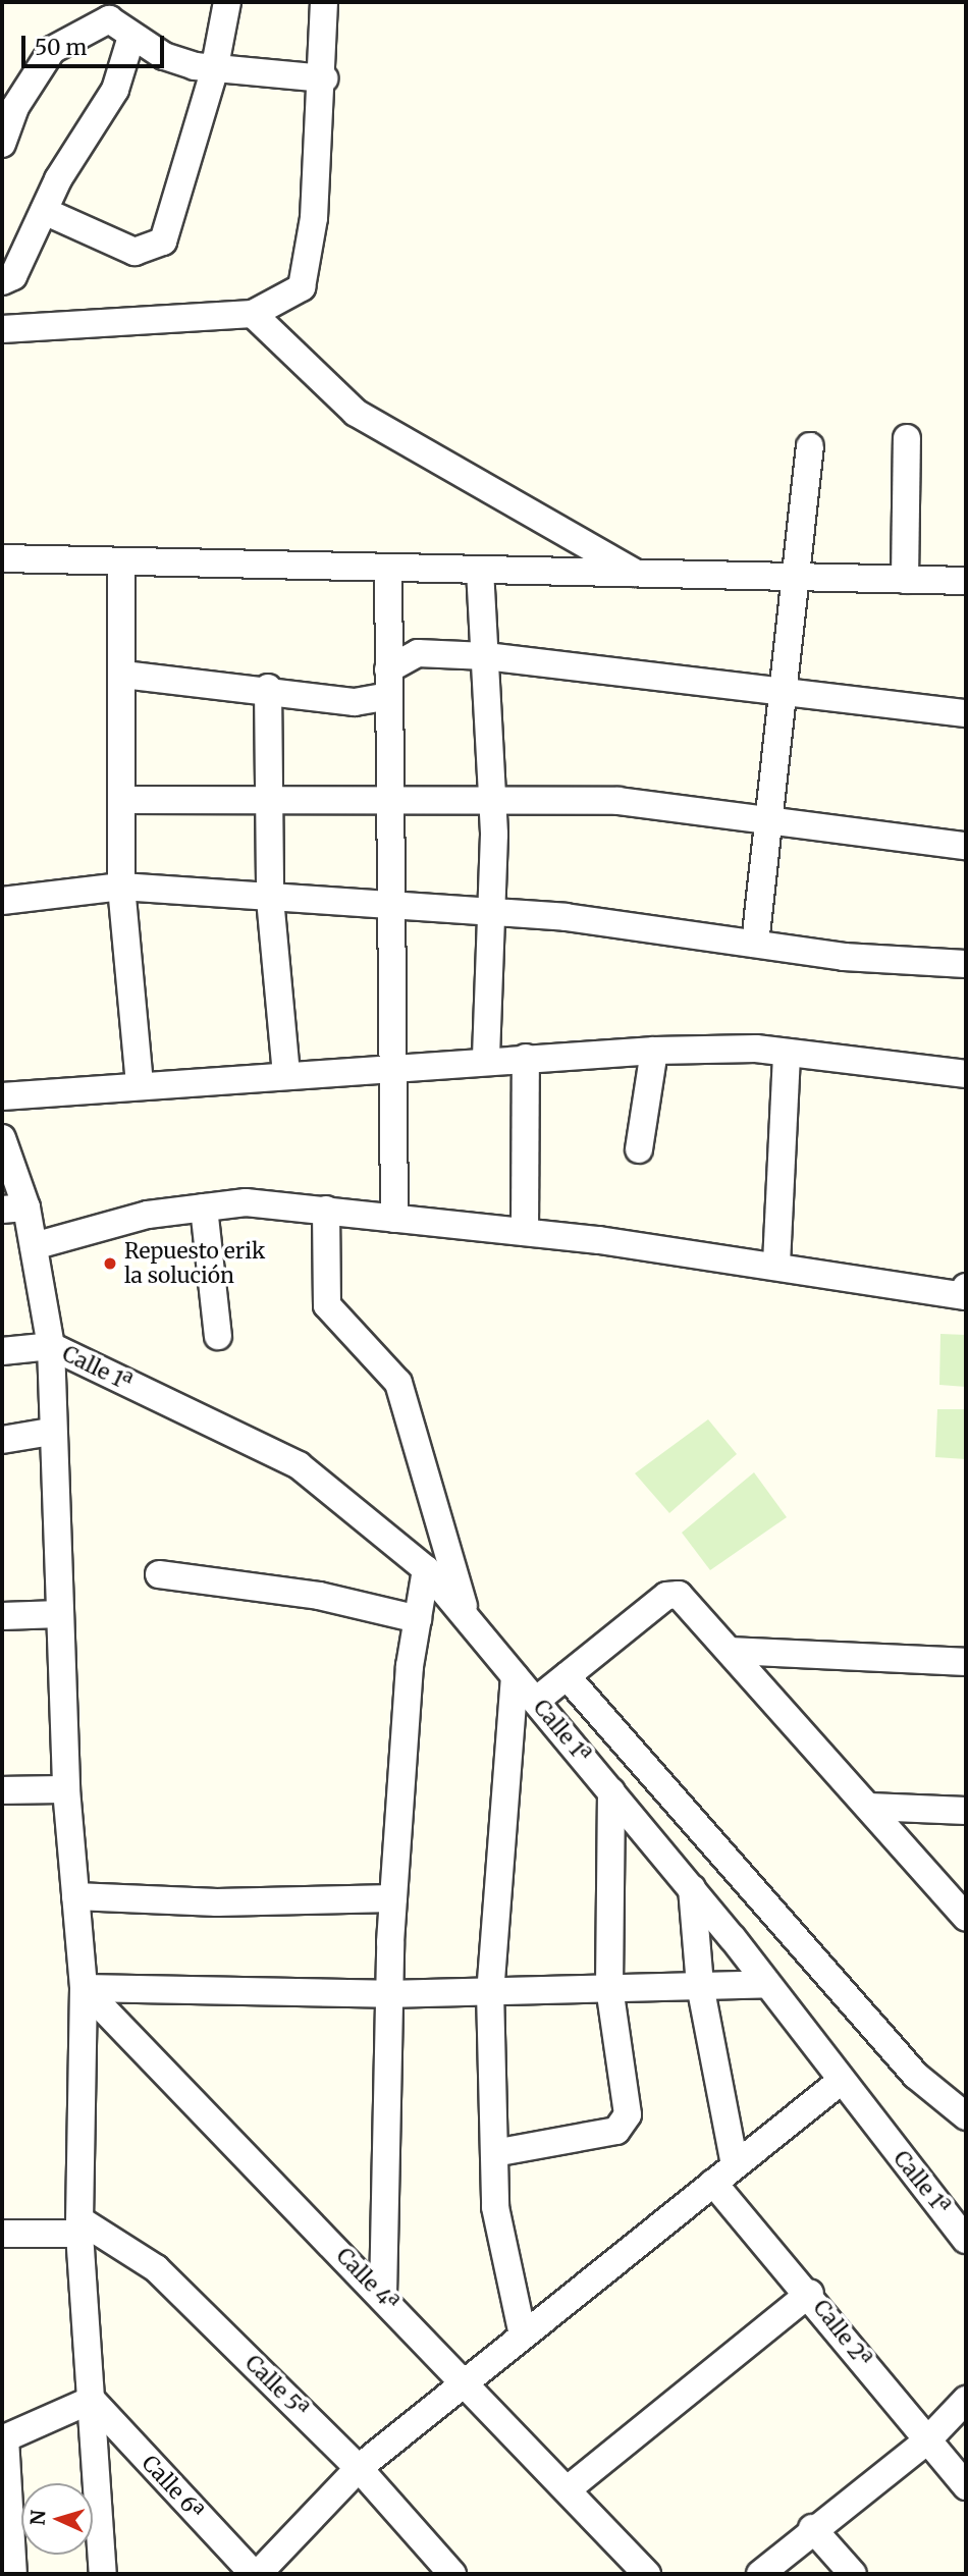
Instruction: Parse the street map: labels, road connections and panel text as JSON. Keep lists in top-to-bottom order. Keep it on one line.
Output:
{"streets":{"street":["Calle 1ª","Calle 4ª","Calle 2ª","Calle 5ª","Calle 6ª"]},"places":["Repuesto erik la solución"],"scale_bar":"50 m","north":"left"}
